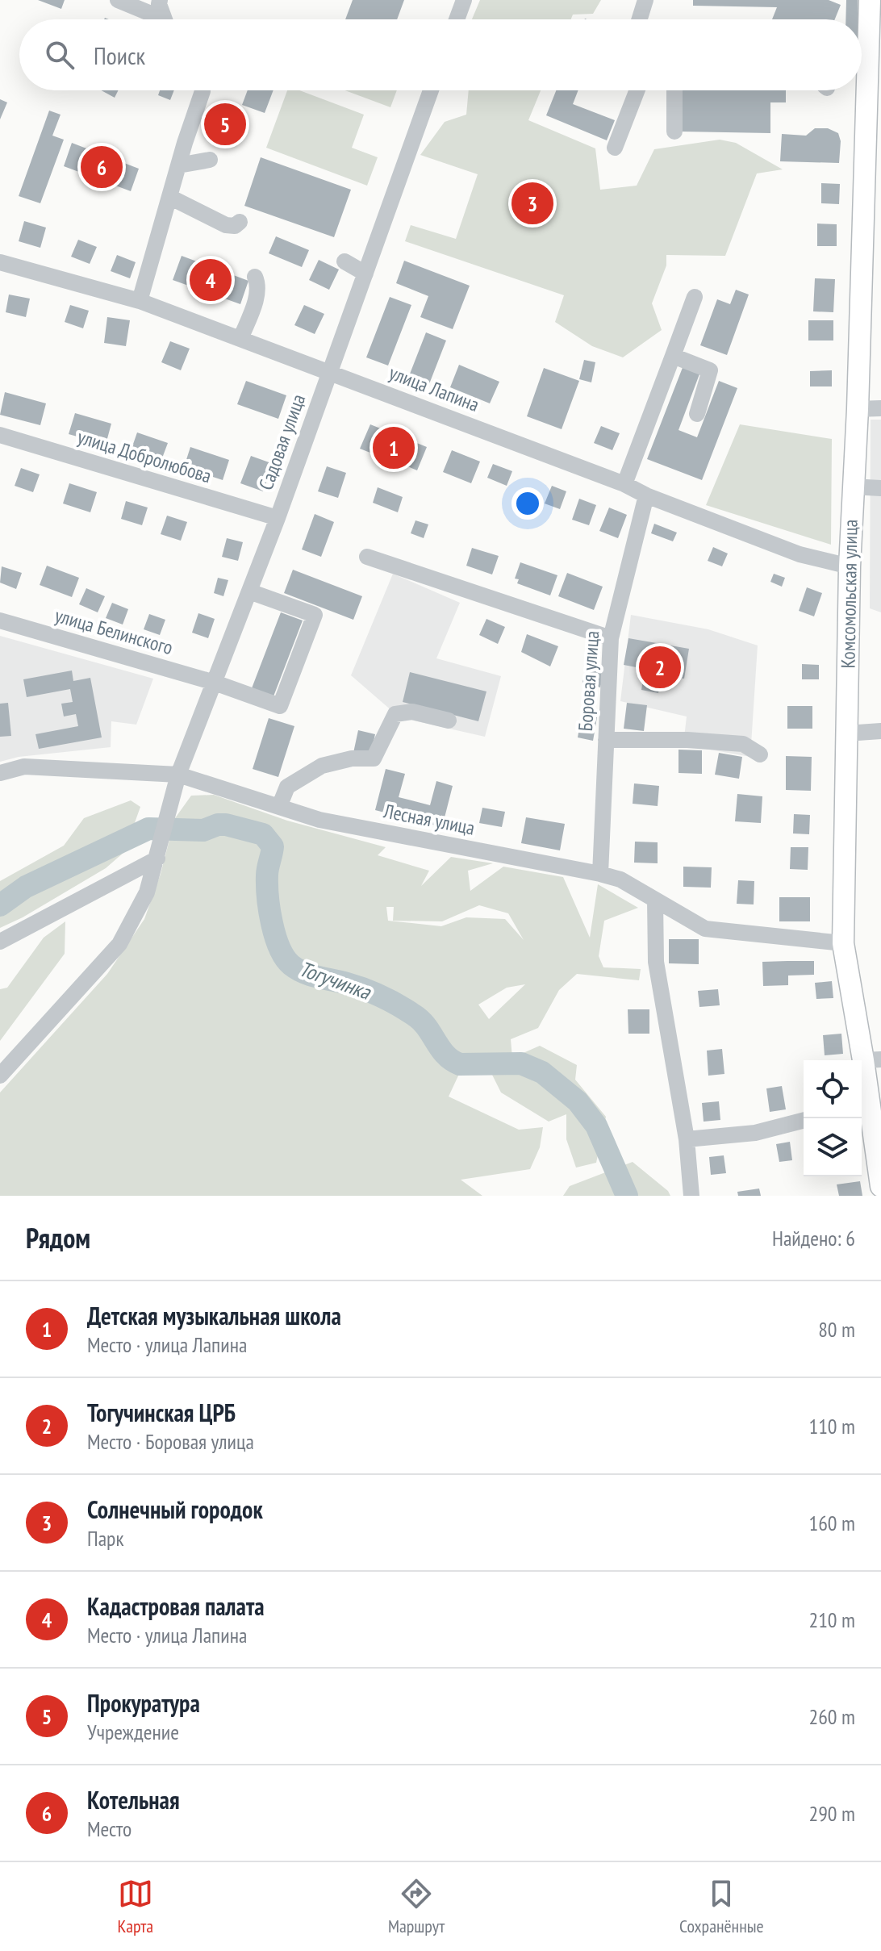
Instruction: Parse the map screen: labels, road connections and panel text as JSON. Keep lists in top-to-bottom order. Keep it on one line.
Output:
{"streets":{"main road":["Комсомольская улица"],"street":["улица Лапина","Садовая улица","улица Добролюбова","улица Белинского","Боровая улица","Лесная улица"]},"crossings":[["улица Лапина","Садовая улица"],["улица Лапина","Комсомольская улица"],["улица Лапина","Боровая улица"],["Садовая улица","улица Добролюбова"],["Садовая улица","улица Белинского"],["Садовая улица","Лесная улица"],["Комсомольская улица","Лесная улица"],["Боровая улица","Лесная улица"]],"water":["Тогучинка"],"page":{"search":"Поиск","pins":["5","6","3","4","1","2"],"heading":["Рядом","Найдено: 6"],"list":[{"mark":"1","name":"Детская музыкальная школа","note":"Место · улица Лапина","value":"80 m"},{"mark":"2","name":"Тогучинская ЦРБ","note":"Место · Боровая улица","value":"110 m"},{"mark":"3","name":"Солнечный городок","note":"Парк","value":"160 m"},{"mark":"4","name":"Кадастровая палата","note":"Место · улица Лапина","value":"210 m"},{"mark":"5","name":"Прокуратура","note":"Учреждение","value":"260 m"},{"mark":"6","name":"Котельная","note":"Место","value":"290 m"}],"nav":["Карта","Маршрут","Сохранённые"]}}
